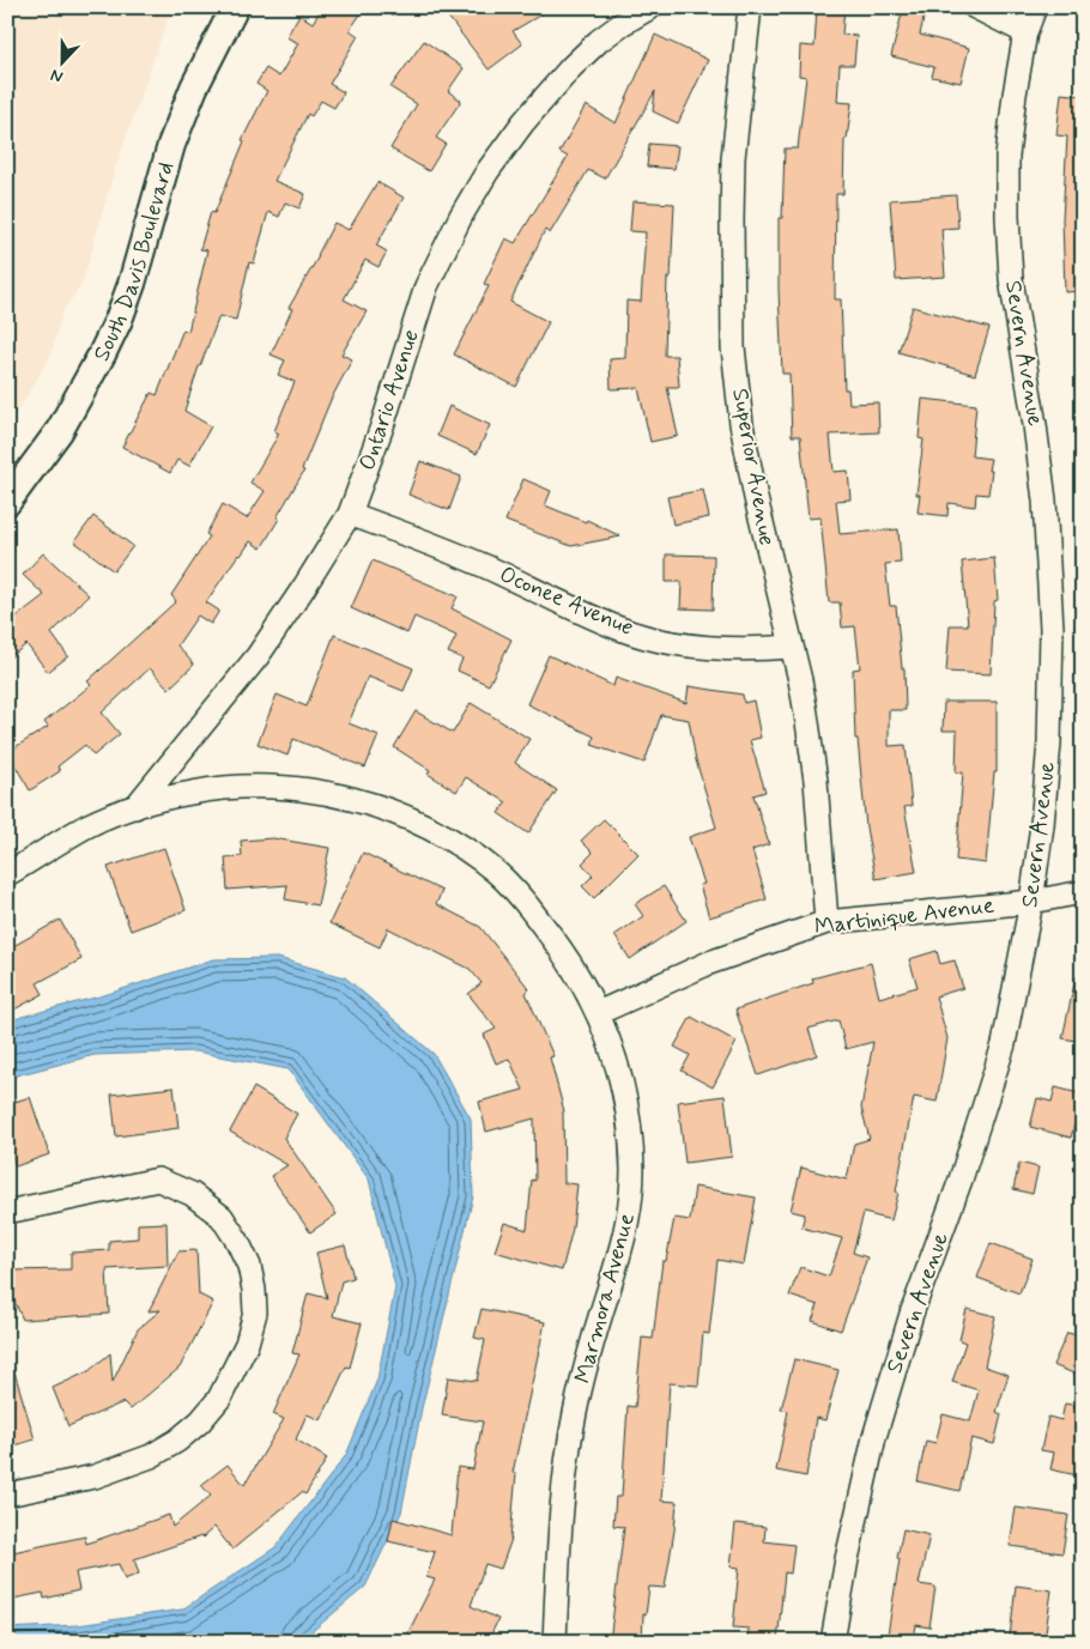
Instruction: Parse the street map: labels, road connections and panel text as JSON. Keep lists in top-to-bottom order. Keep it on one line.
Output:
{"streets":{"street":["South Davis Boulevard","Severn Avenue","Ontario Avenue","Superior Avenue","Oconee Avenue","Martinique Avenue","Marmora Avenue"]},"crossings":[["Severn Avenue","Martinique Avenue"],["Ontario Avenue","Oconee Avenue"],["Ontario Avenue","Marmora Avenue"],["Superior Avenue","Oconee Avenue"],["Superior Avenue","Martinique Avenue"],["Martinique Avenue","Marmora Avenue"]],"north":"bottom"}
